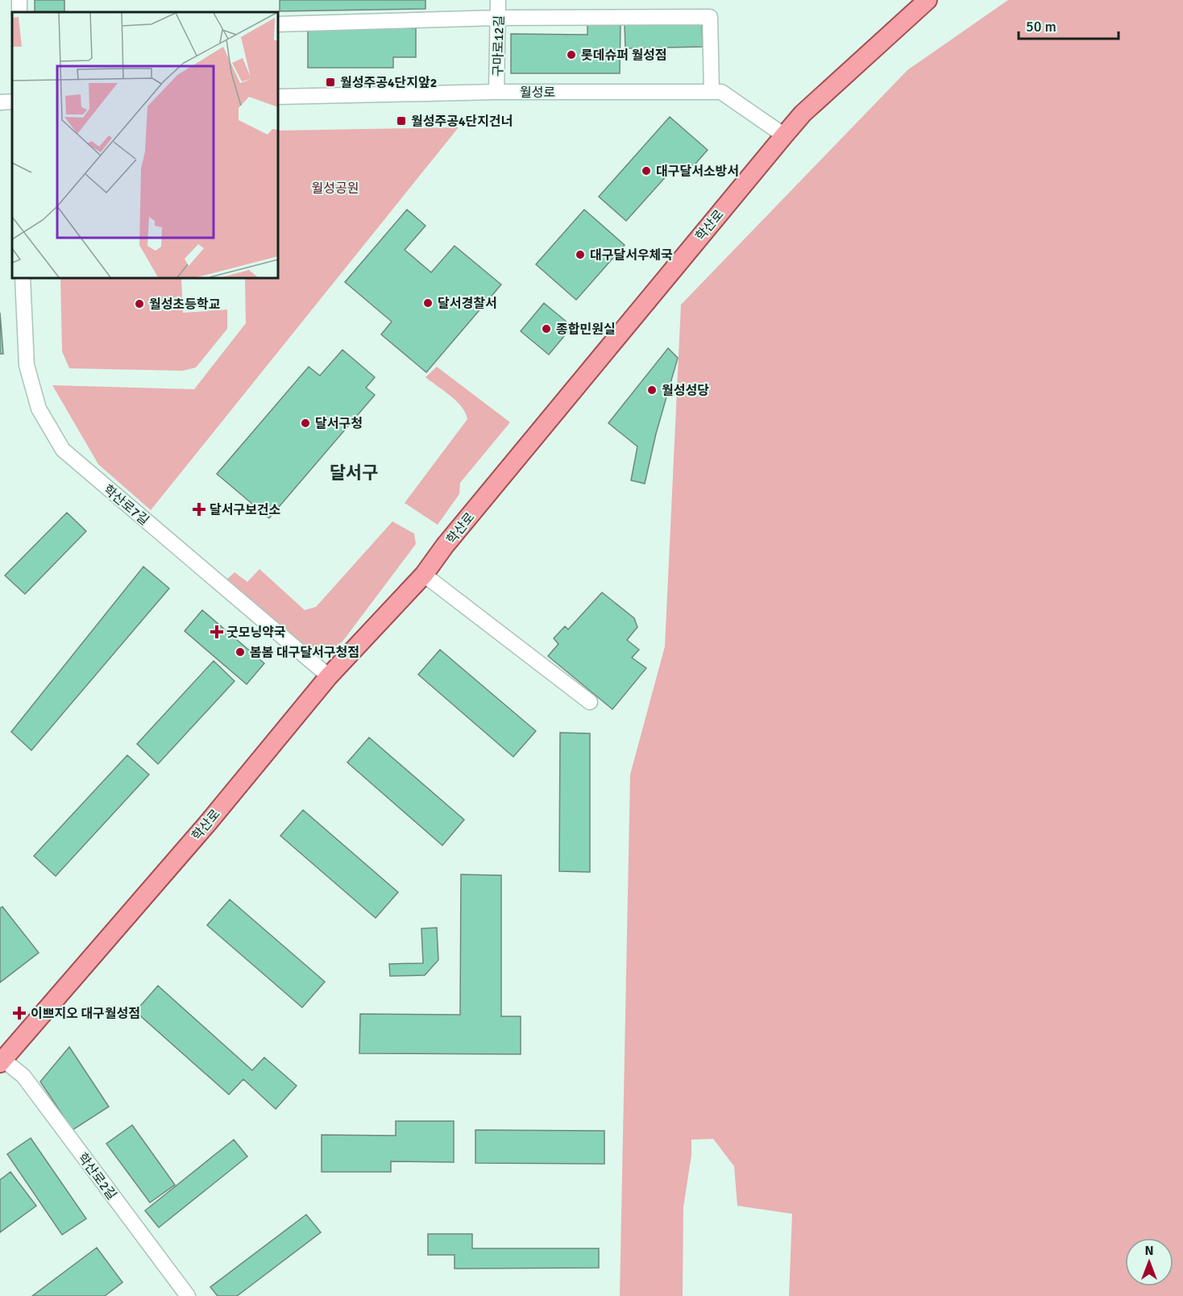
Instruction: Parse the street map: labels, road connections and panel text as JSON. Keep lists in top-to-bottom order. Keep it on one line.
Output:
{"streets":{"main road":["학산로"],"street":["구마로12길","월성로","학산로7길","학산로2길"]},"crossings":[["구마로12길","월성로"],["월성로","학산로"],["학산로","학산로7길"],["학산로","학산로2길"]],"districts":["달서구"],"parks":["월성공원"],"places":{"other":["롯데슈퍼 월성점","대구달서소방서","대구달서우체국","달서경찰서","월성초등학교","종합민원실","월성성당","달서구청","봄봄 대구달서구청점"],"transit":["월성주공4단지앞2","월성주공4단지건너"],"health":["달서구보건소","굿모닝약국","이쁘지오 대구월성점"]},"scale_bar":"50 m","north":"top"}
